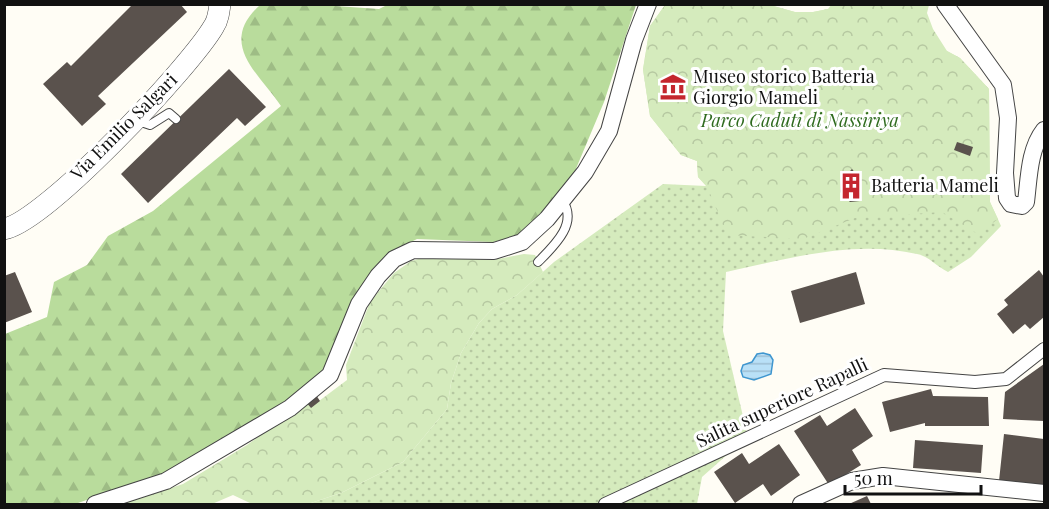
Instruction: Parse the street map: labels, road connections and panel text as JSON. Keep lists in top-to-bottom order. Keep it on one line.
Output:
{"streets":{"street":["Via Emilio Salgari","Salita superiore Rapalli"]},"parks":["Parco Caduti di Nassiriya"],"places":{"museum":["Museo storico Batteria Giorgio Mameli"],"building":["Batteria Mameli"]},"scale_bar":"50 m"}
